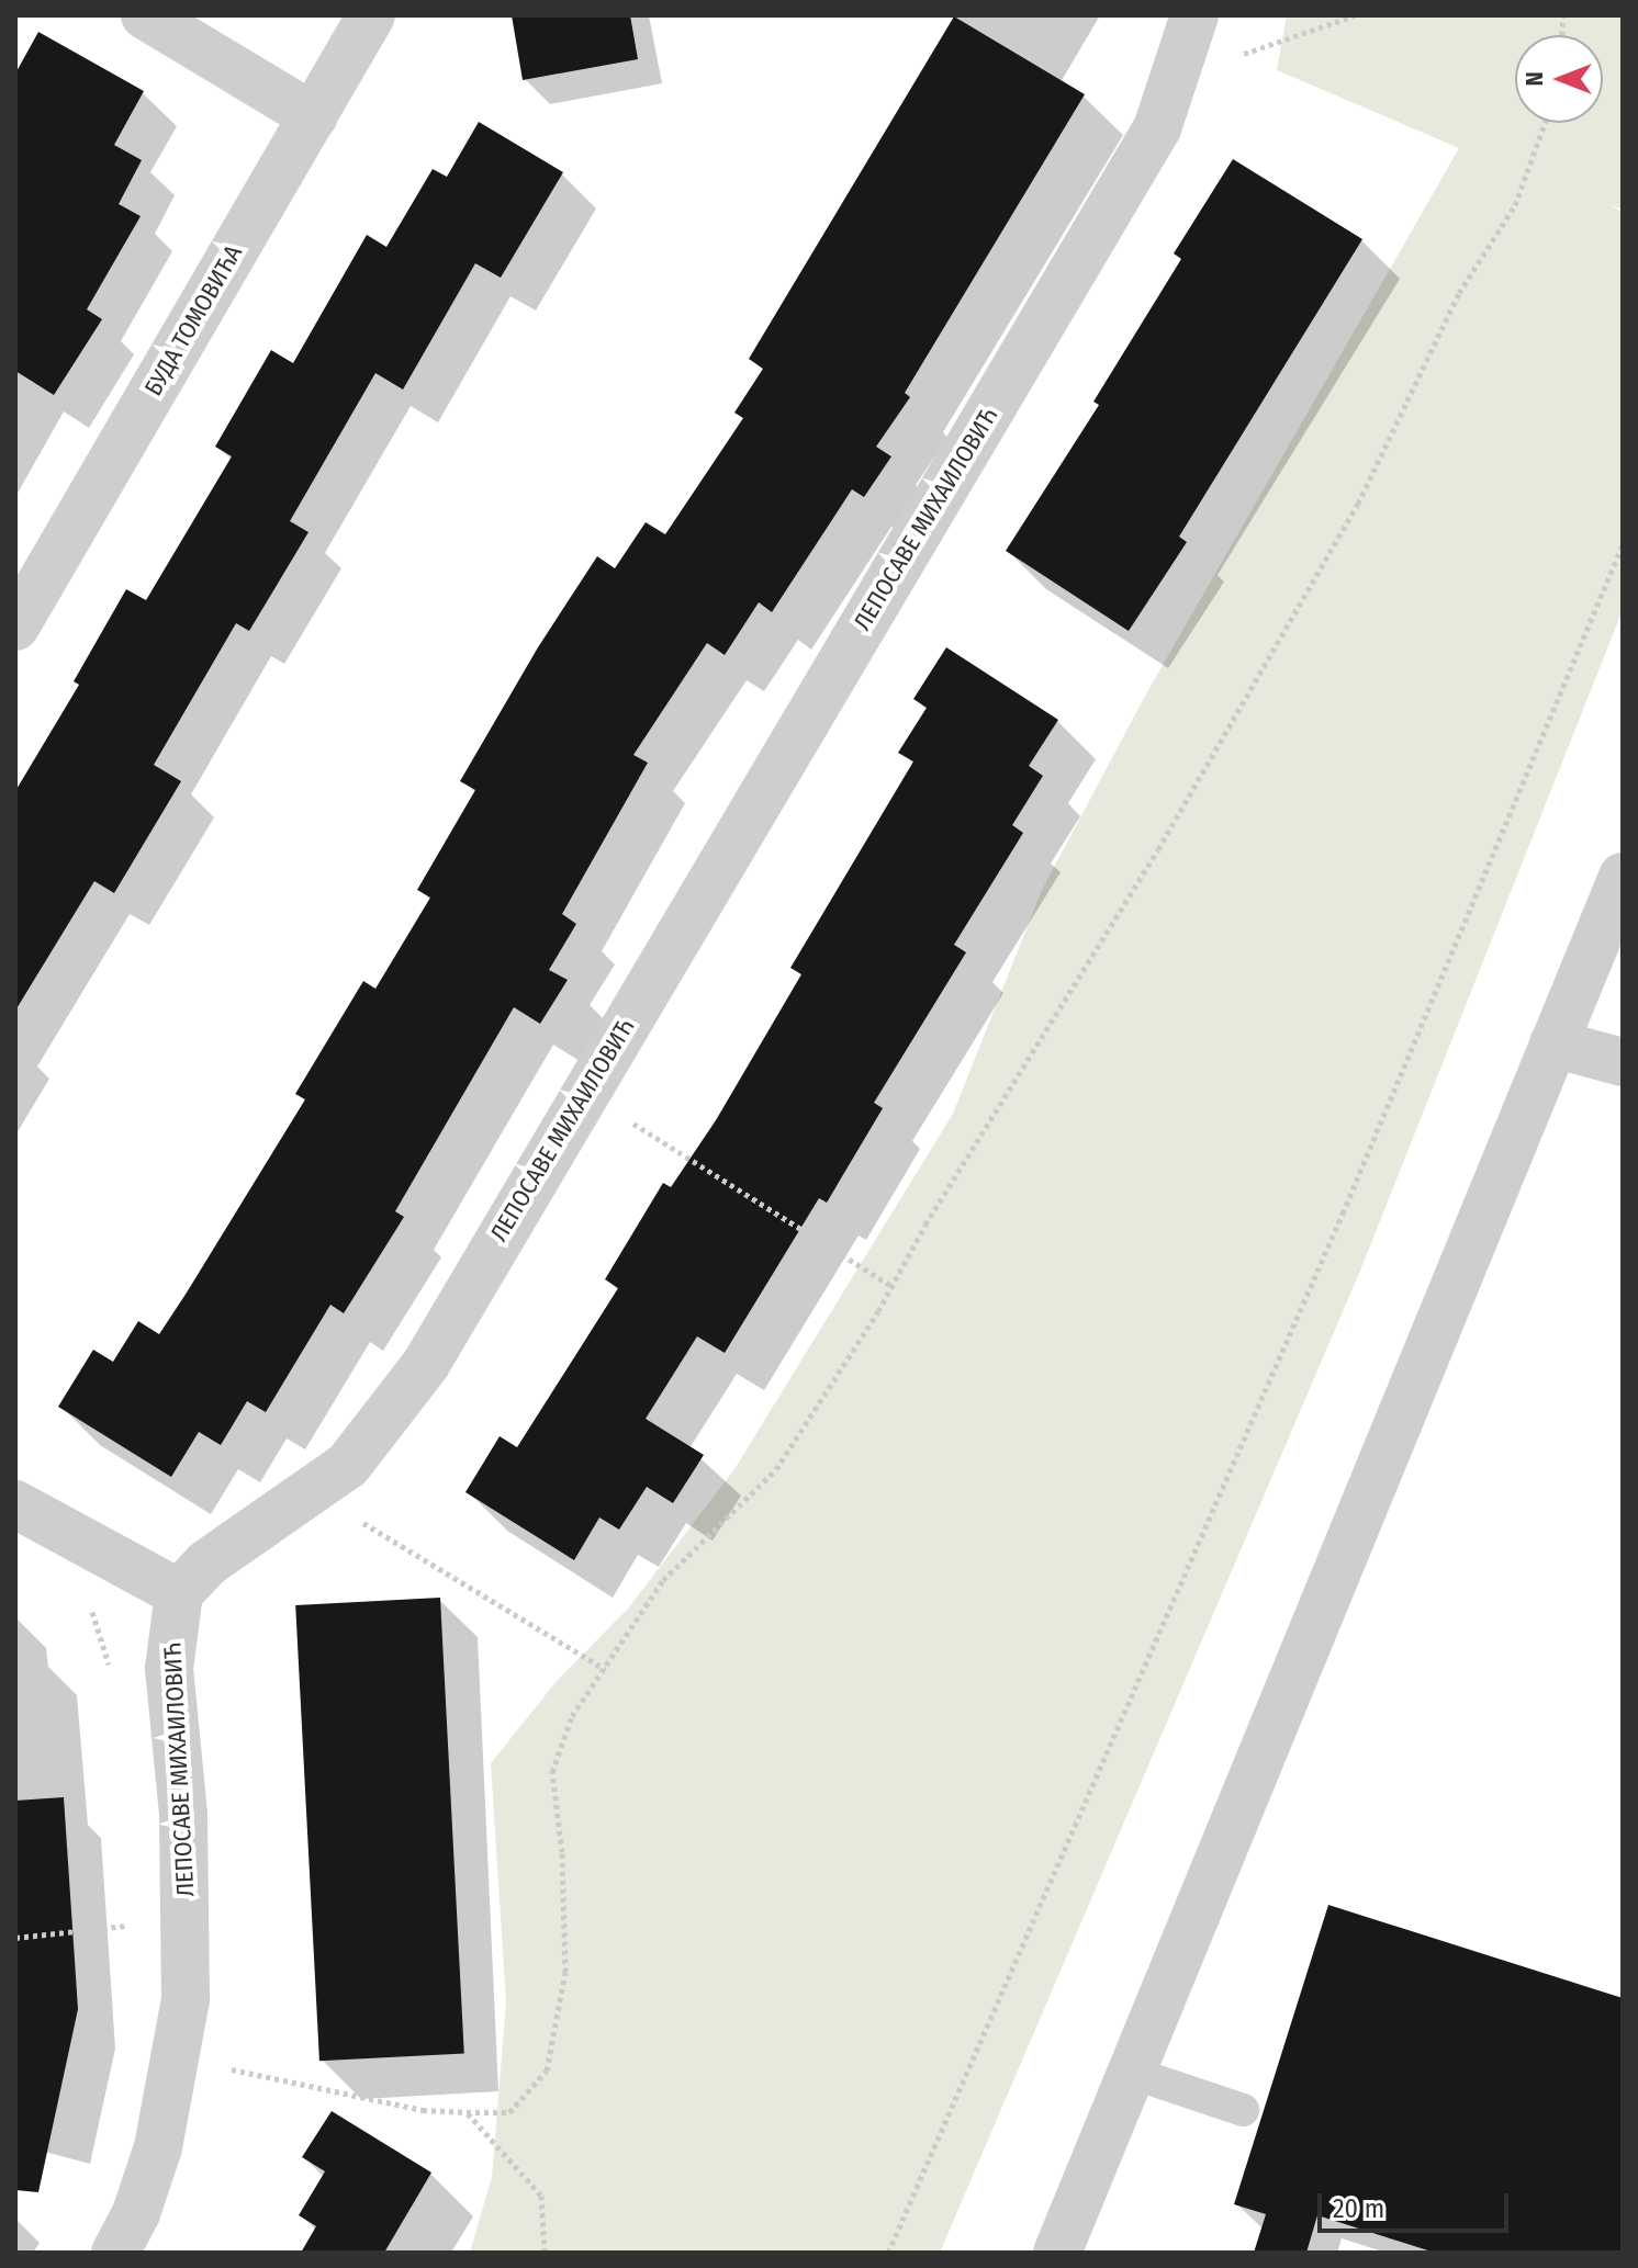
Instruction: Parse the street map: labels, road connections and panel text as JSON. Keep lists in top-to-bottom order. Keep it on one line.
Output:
{"streets":{"street":["БУДА ТОМОВИЋА","ЛЕПОСАВЕ МИХАИЛОВИЋ"]},"scale_bar":"20 m","north":"left"}
